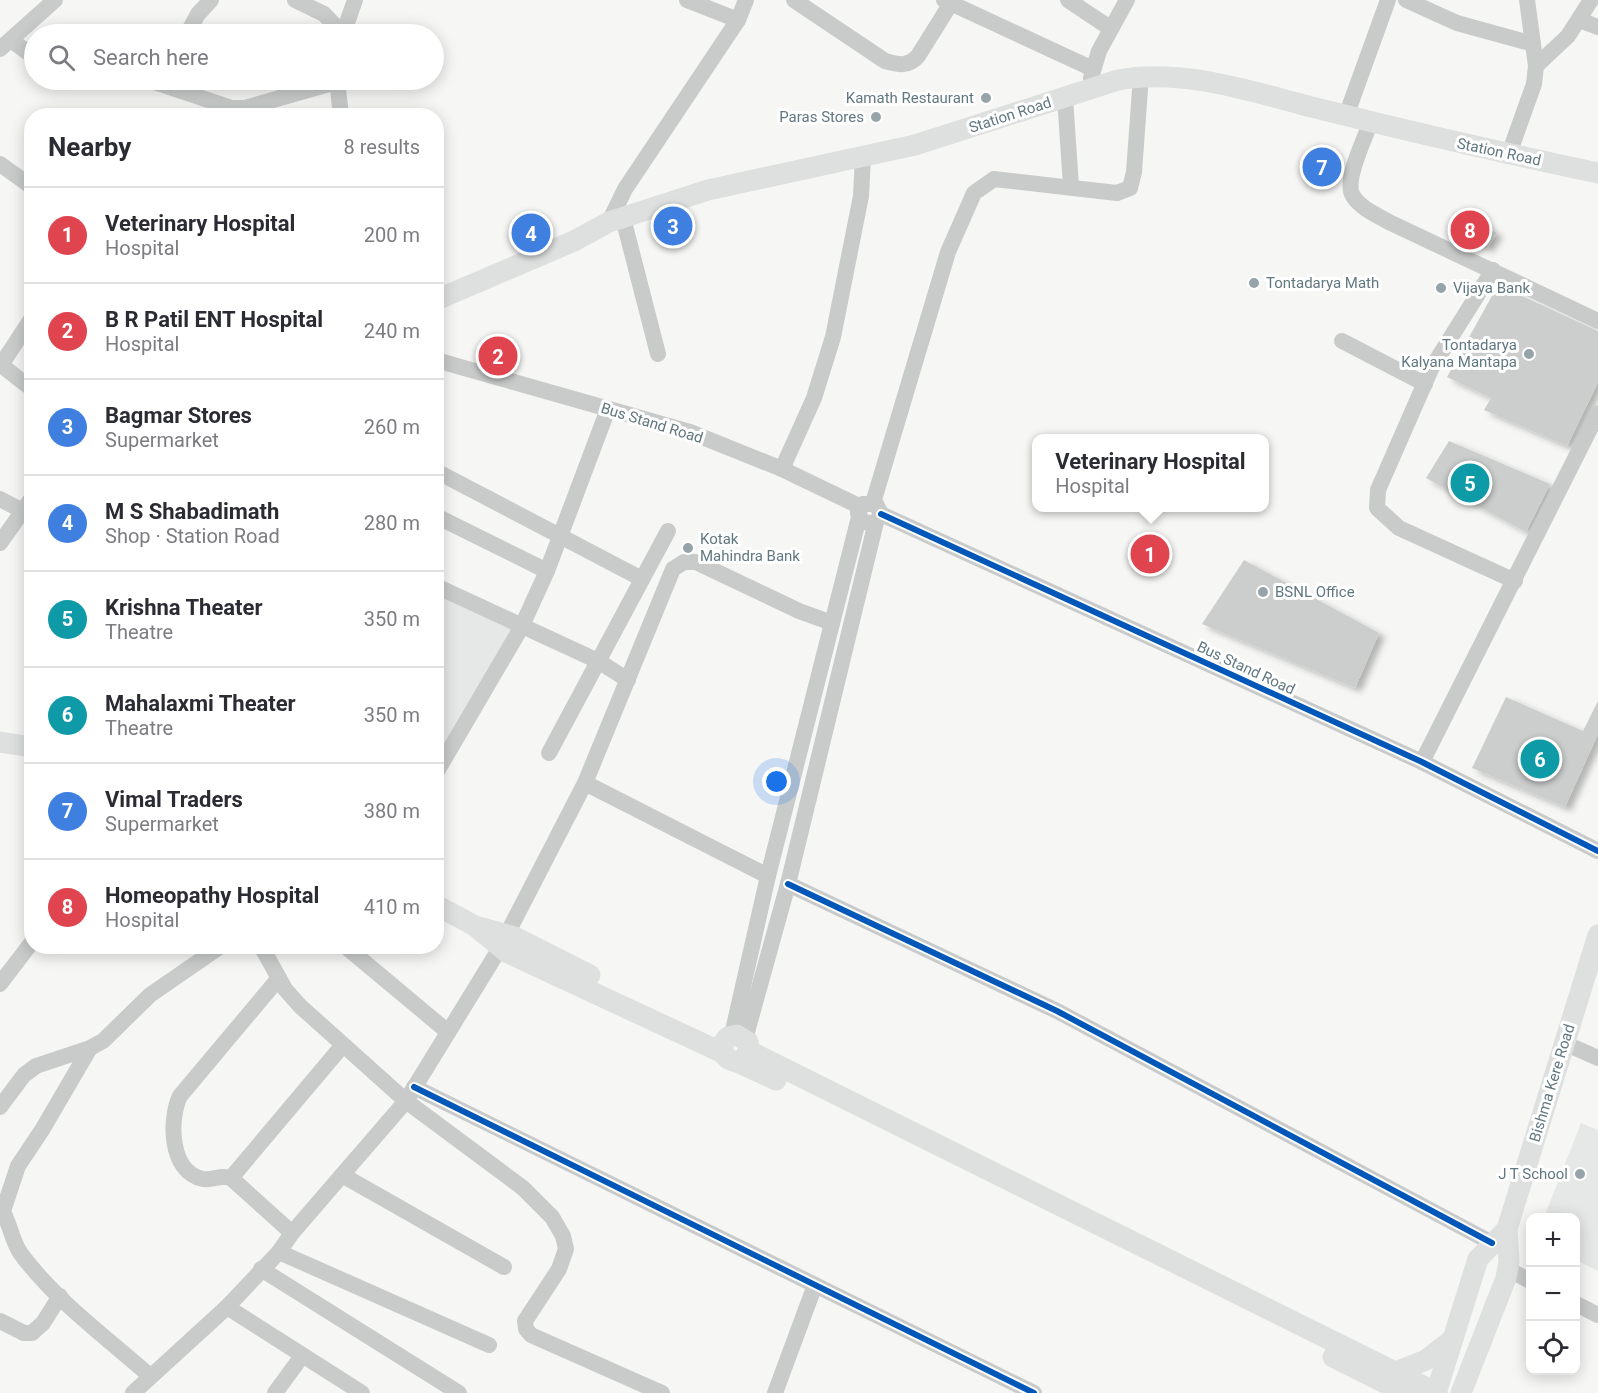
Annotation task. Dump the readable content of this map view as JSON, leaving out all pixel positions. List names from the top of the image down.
{
  "streets": {
    "main road": ["Station Road", "Bishma Kere Road"],
    "street": ["Bus Stand Road"]
  },
  "places": [
    "Kamath Restaurant",
    "Paras Stores",
    "Tontadarya Math",
    "Vijaya Bank",
    "Tontadarya Kalyana Mantapa",
    "Kotak Mahindra Bank",
    "BSNL Office",
    "J T School"
  ],
  "page": {
    "search": "Search here",
    "heading": ["Nearby", "8 results"],
    "pins": [
      "7",
      "3",
      "8",
      "4",
      "2",
      "5",
      "1",
      "6"
    ],
    "list": [
      {
        "mark": "1",
        "name": "Veterinary Hospital",
        "note": "Hospital",
        "value": "200 m"
      },
      {
        "mark": "2",
        "name": "B R Patil ENT Hospital",
        "note": "Hospital",
        "value": "240 m"
      },
      {
        "mark": "3",
        "name": "Bagmar Stores",
        "note": "Supermarket",
        "value": "260 m"
      },
      {
        "mark": "4",
        "name": "M S Shabadimath",
        "note": "Shop · Station Road",
        "value": "280 m"
      },
      {
        "mark": "5",
        "name": "Krishna Theater",
        "note": "Theatre",
        "value": "350 m"
      },
      {
        "mark": "6",
        "name": "Mahalaxmi Theater",
        "note": "Theatre",
        "value": "350 m"
      },
      {
        "mark": "7",
        "name": "Vimal Traders",
        "note": "Supermarket",
        "value": "380 m"
      },
      {
        "mark": "8",
        "name": "Homeopathy Hospital",
        "note": "Hospital",
        "value": "410 m"
      }
    ],
    "popup": ["Veterinary Hospital", "Hospital"],
    "map_buttons": ["+", "−"]
  }
}
